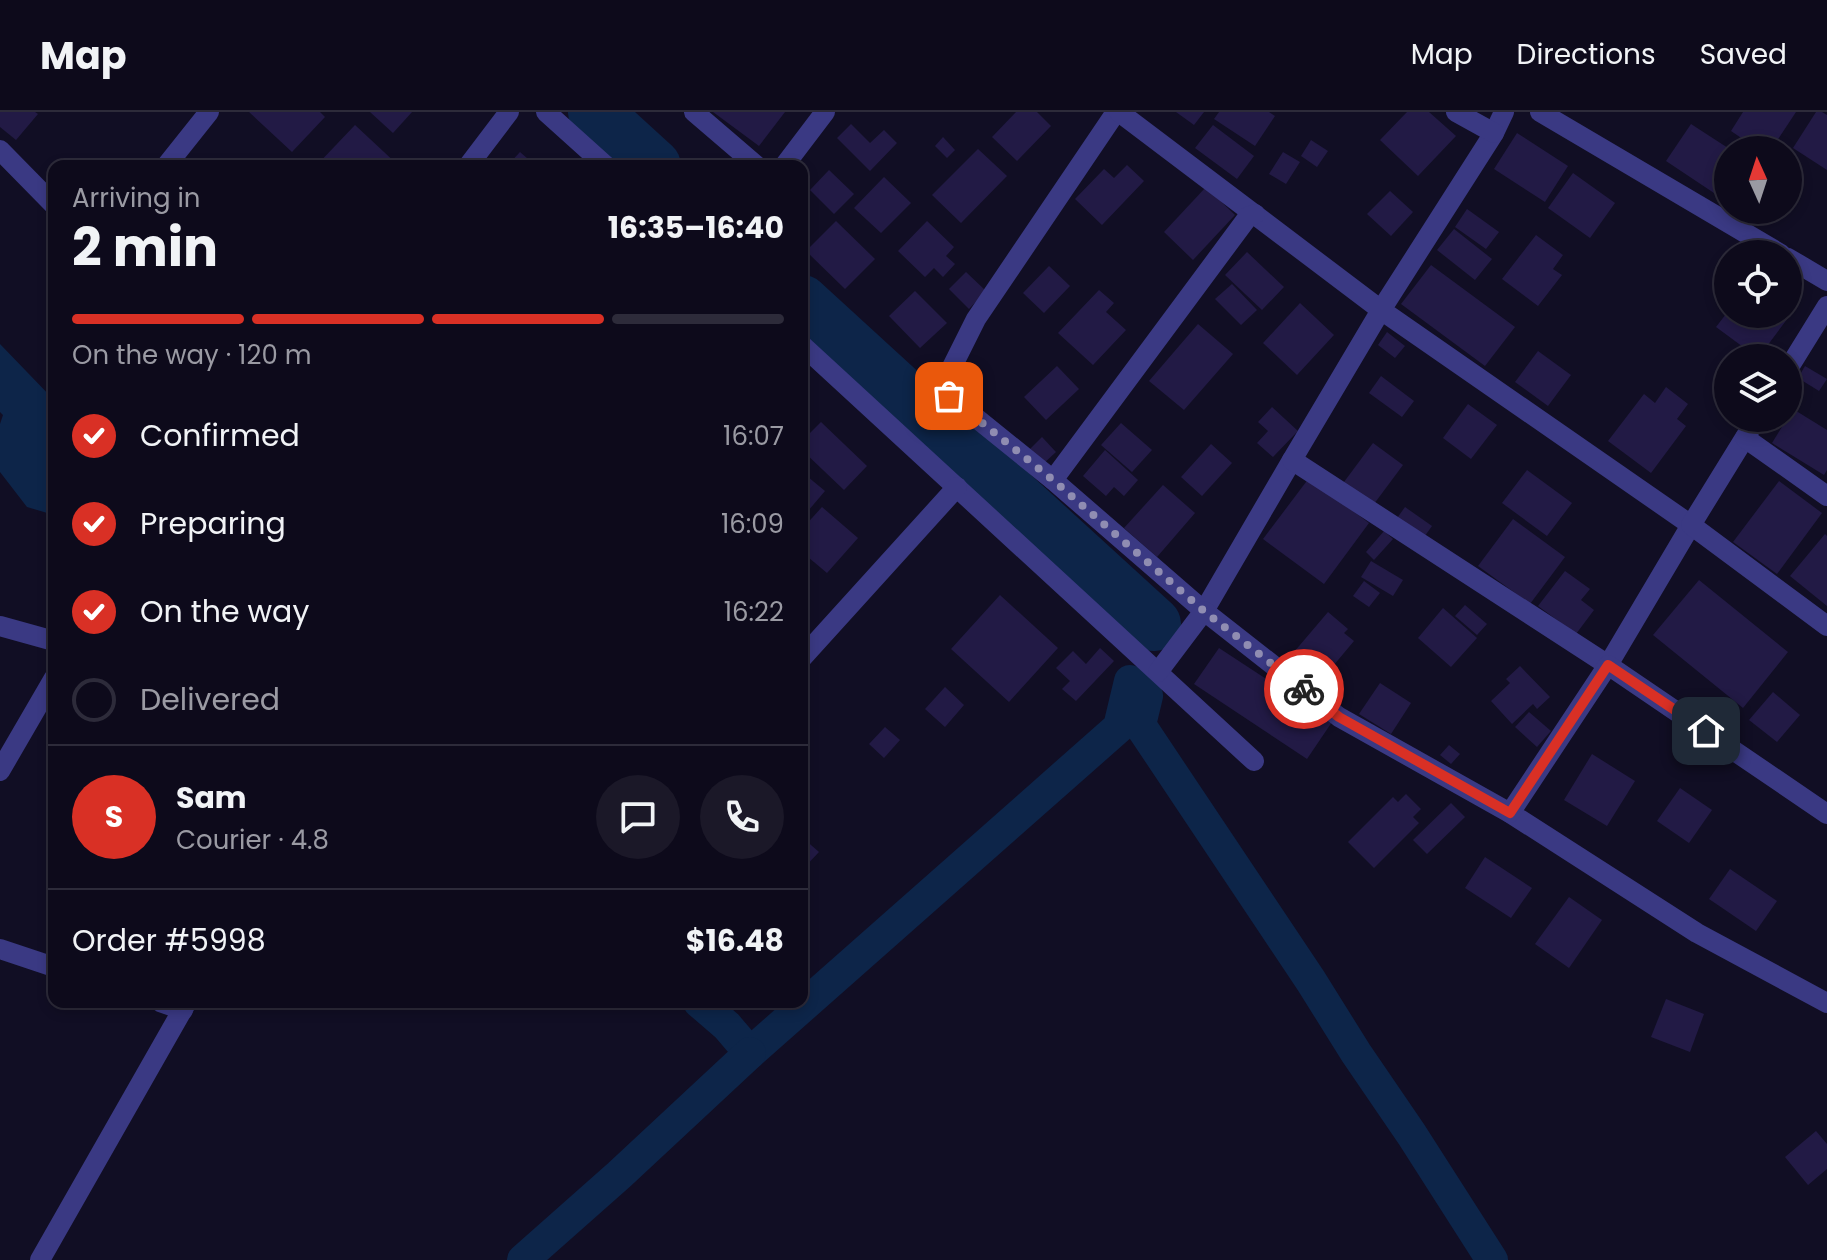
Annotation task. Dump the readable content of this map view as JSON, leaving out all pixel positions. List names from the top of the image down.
{
  "north": "top",
  "page": {
    "header": "Map",
    "nav": ["Map", "Directions", "Saved"],
    "heading": ["2 min", "Arriving in", "16:35–16:40"],
    "panel": [
      "Sam",
      "Courier · 4.8",
      "Order #5998",
      "$16.48"
    ],
    "bar": "On the way · 120 m",
    "list": [
      ["Confirmed", "16:07"],
      ["Preparing", "16:09"],
      ["On the way", "16:22"],
      "Delivered"
    ],
    "round": "S"
  }
}
